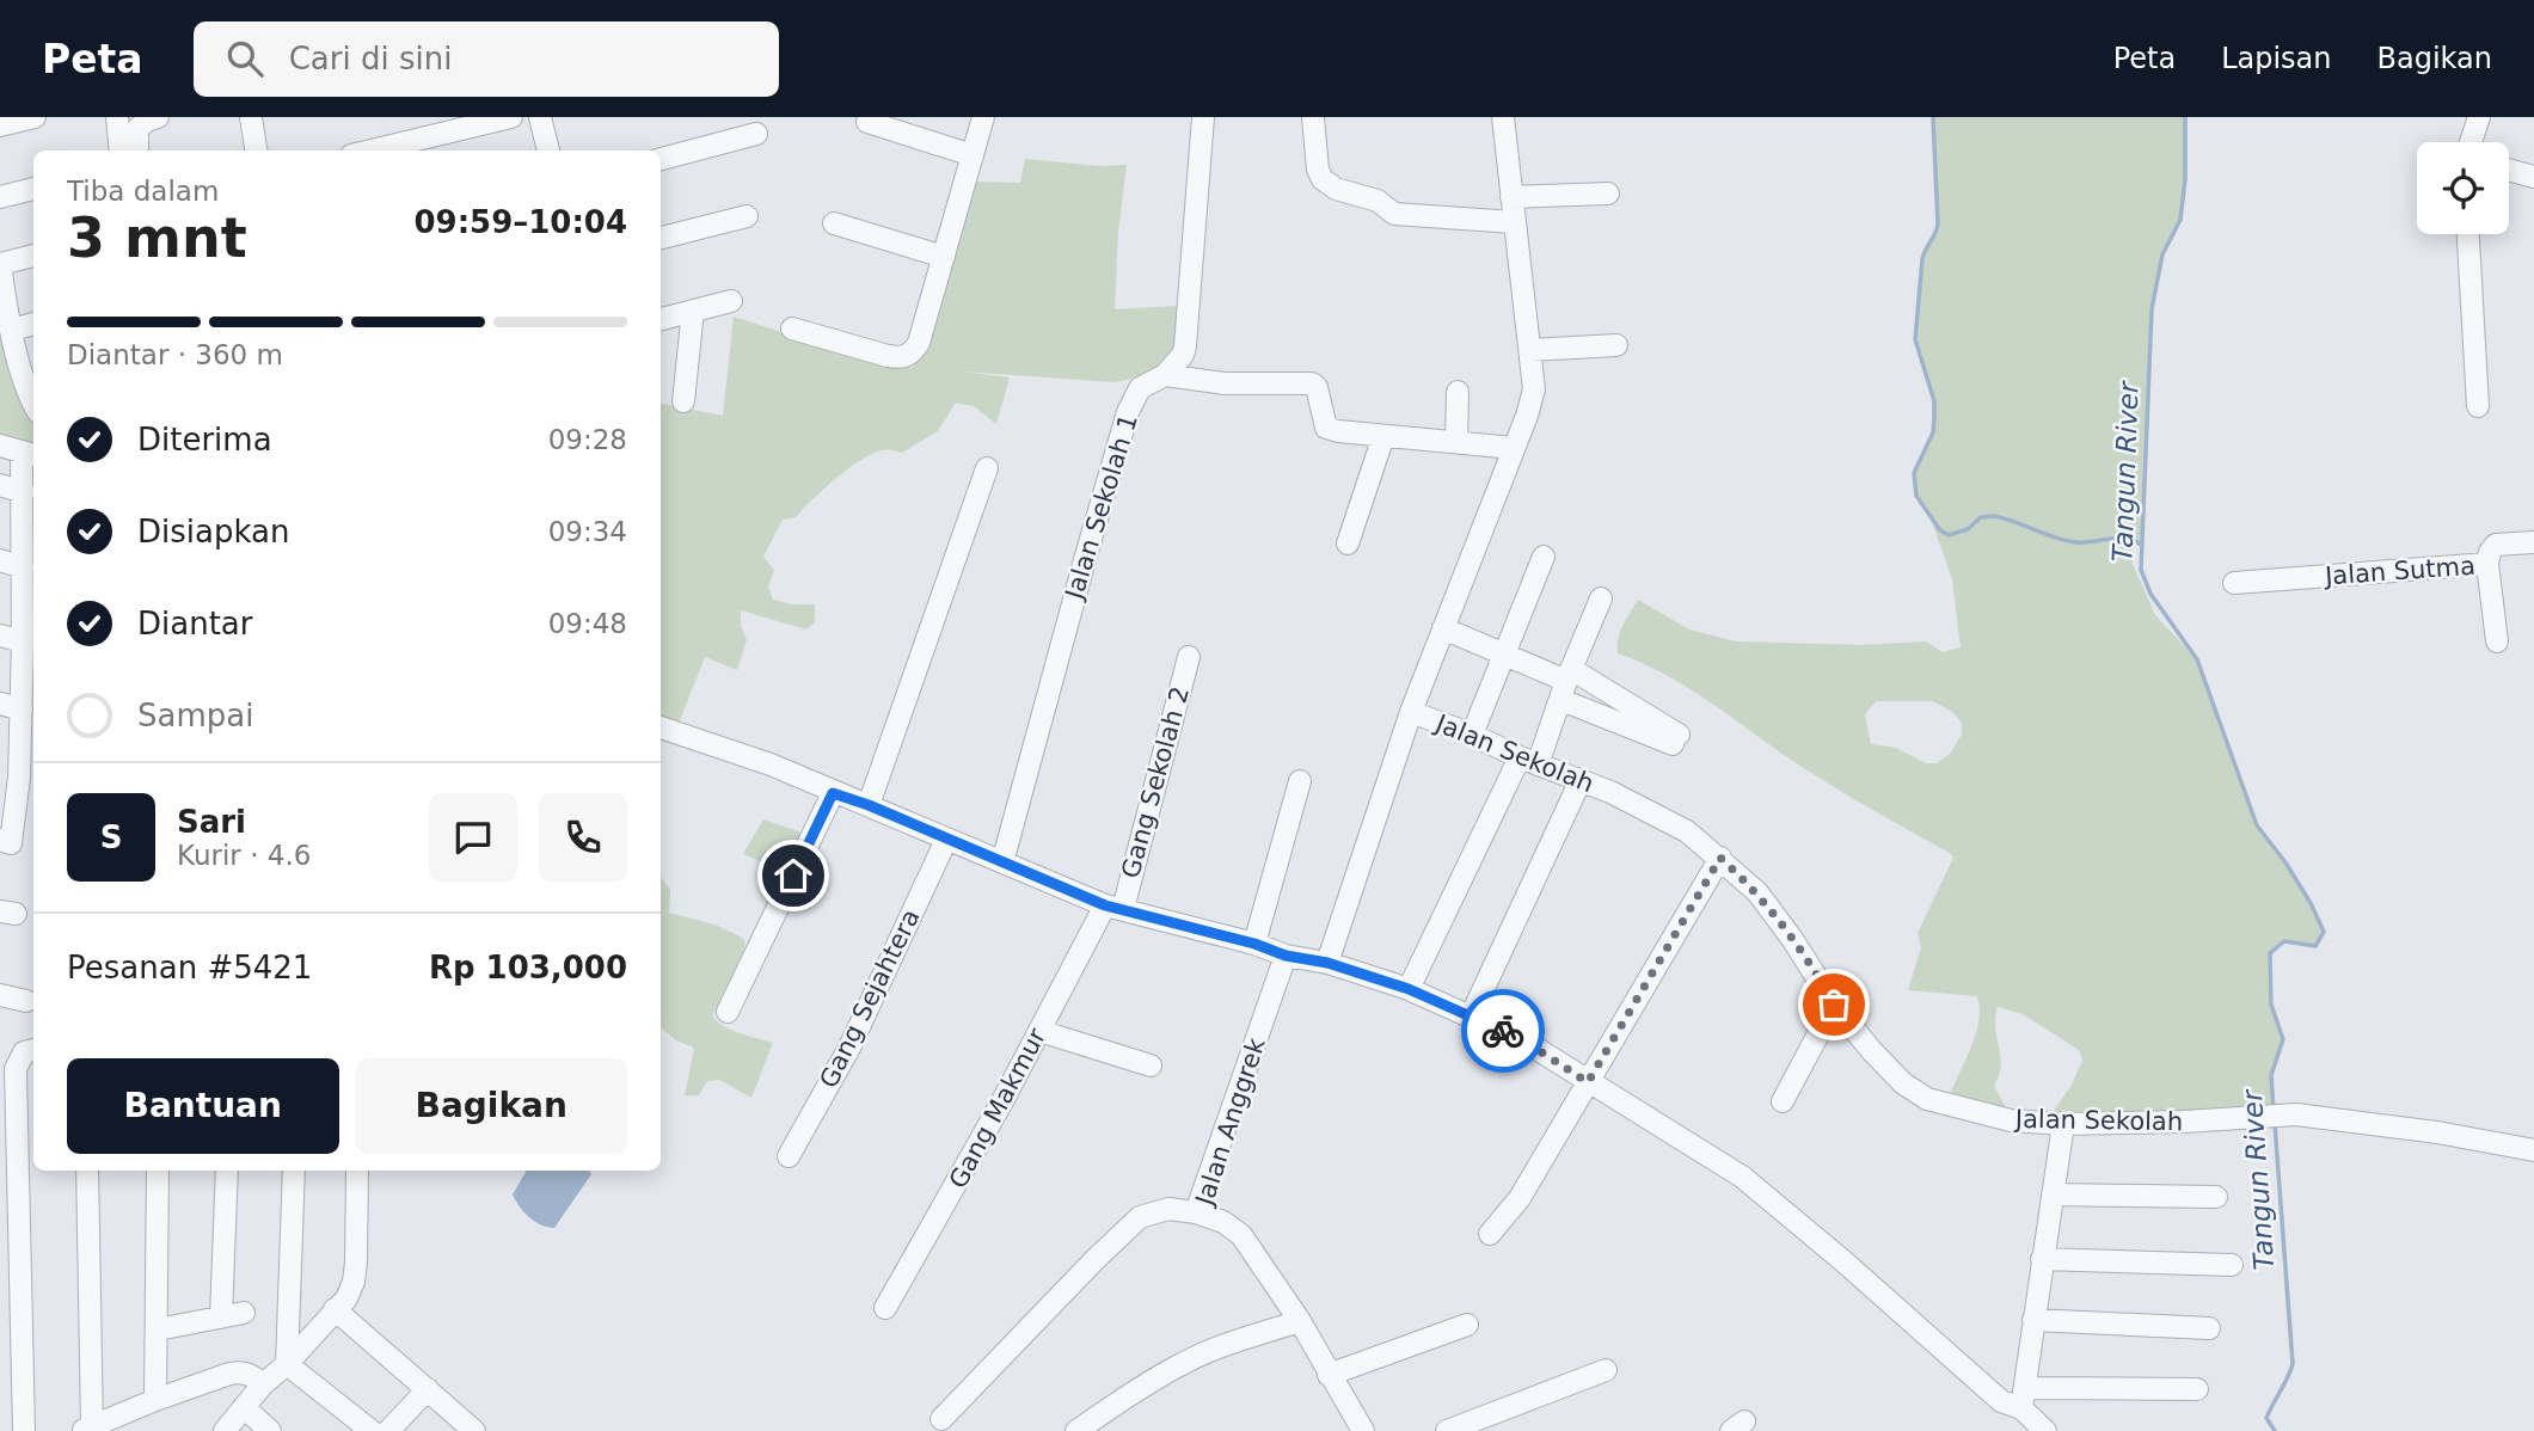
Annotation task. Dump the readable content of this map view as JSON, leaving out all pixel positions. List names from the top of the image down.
{
  "streets": {
    "street": [
      "Jalan Sekolah 1",
      "Jalan Sutma",
      "Jalan Sekolah",
      "Gang Sekolah 2",
      "Gang Sejahtera",
      "Gang Makmur",
      "Jalan Anggrek"
    ]
  },
  "crossings": [
    ["Gang Sekolah 2", "Gang Makmur"]
  ],
  "water": ["Tangun River"],
  "page": {
    "header": "Peta",
    "search": "Cari di sini",
    "nav": ["Peta", "Lapisan", "Bagikan"],
    "heading": ["3 mnt", "Tiba dalam", "09:59–10:04"],
    "panel": [
      "Sari",
      "Kurir · 4.6",
      "Pesanan #5421",
      "Rp 103,000"
    ],
    "bar": "Diantar · 360 m",
    "list": [
      ["Diterima", "09:28"],
      ["Disiapkan", "09:34"],
      ["Diantar", "09:48"],
      "Sampai"
    ],
    "round": "S",
    "buttons": ["Bantuan", "Bagikan"]
  }
}
